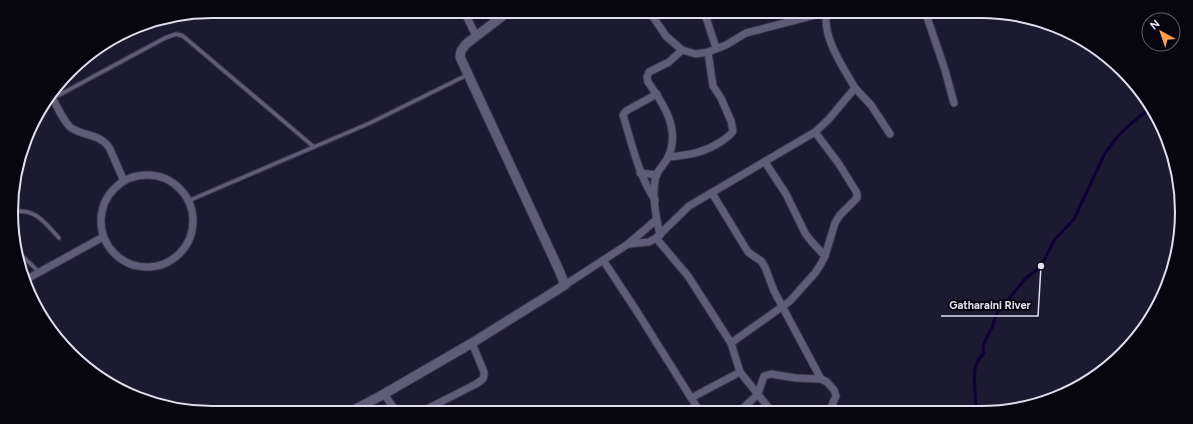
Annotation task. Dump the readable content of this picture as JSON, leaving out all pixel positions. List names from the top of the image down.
{
  "places": ["Gatharaini River"],
  "north": "top left"
}
